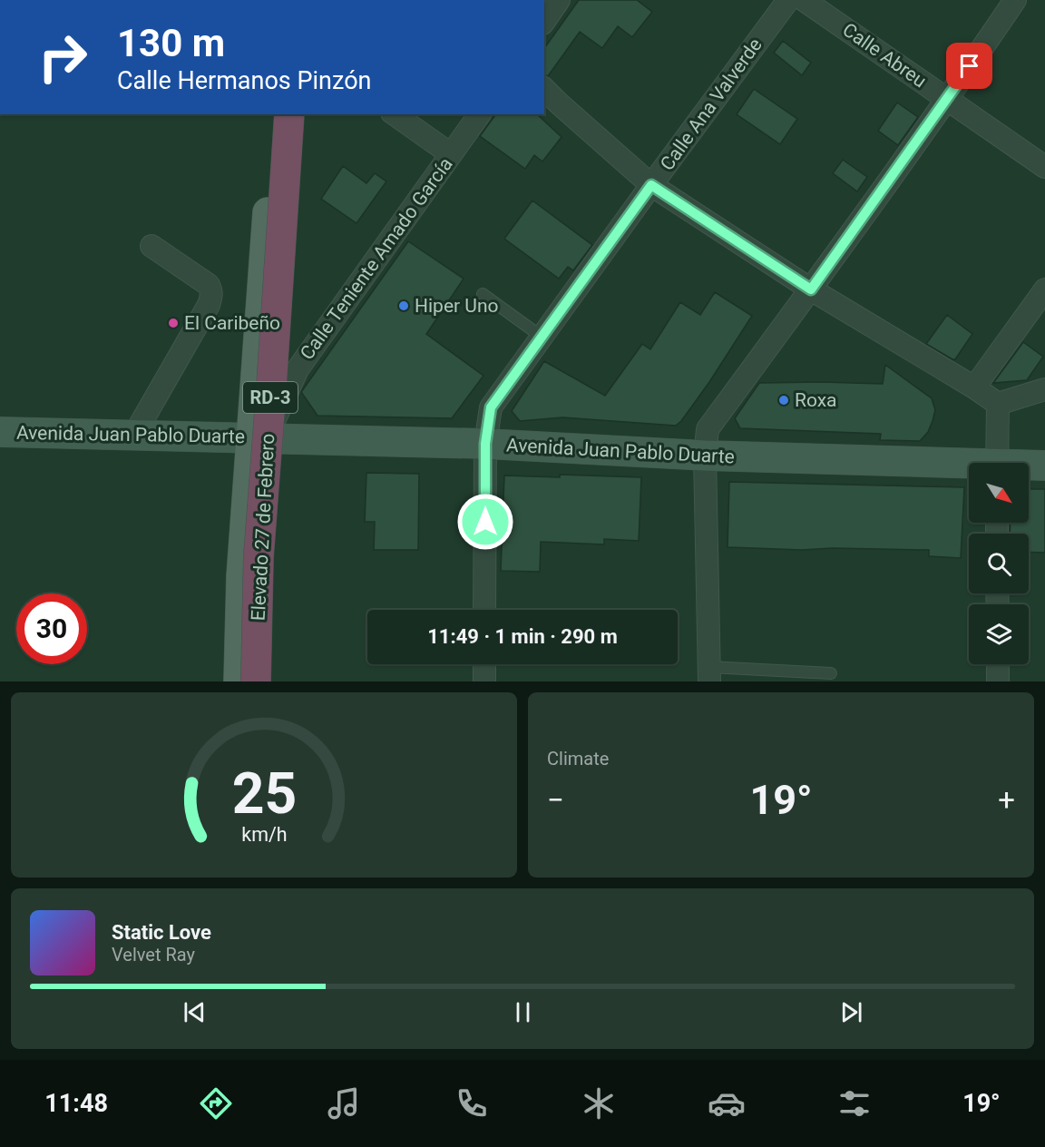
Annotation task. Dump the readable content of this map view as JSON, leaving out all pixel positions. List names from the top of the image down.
{
  "streets": {
    "highway": ["RD-3", "Elevado 27 de Febrero"],
    "main road": ["Avenida Juan Pablo Duarte"],
    "street": ["Calle Abreu", "Calle Ana Valverde", "Calle Teniente Amado García"]
  },
  "crossings": [
    ["Calle Ana Valverde", "Avenida Juan Pablo Duarte"],
    ["Calle Teniente Amado García", "RD-3"],
    ["Calle Teniente Amado García", "Avenida Juan Pablo Duarte"],
    ["RD-3", "Avenida Juan Pablo Duarte"]
  ],
  "places": ["Hiper Uno", "El Caribeño", "Roxa"],
  "north": "bottom right",
  "page": {
    "turn": ["130 m", "Calle Hermanos Pinzón"],
    "limit": "30",
    "trip": "11:49 · 1 min · 290 m",
    "tile": "Climate",
    "heat": ["−", "19°", "+"],
    "song": ["Static Love", "Velvet Ray"],
    "tabs": ["11:48", "19°"],
    "gauge": ["25", "km/h"]
  }
}
